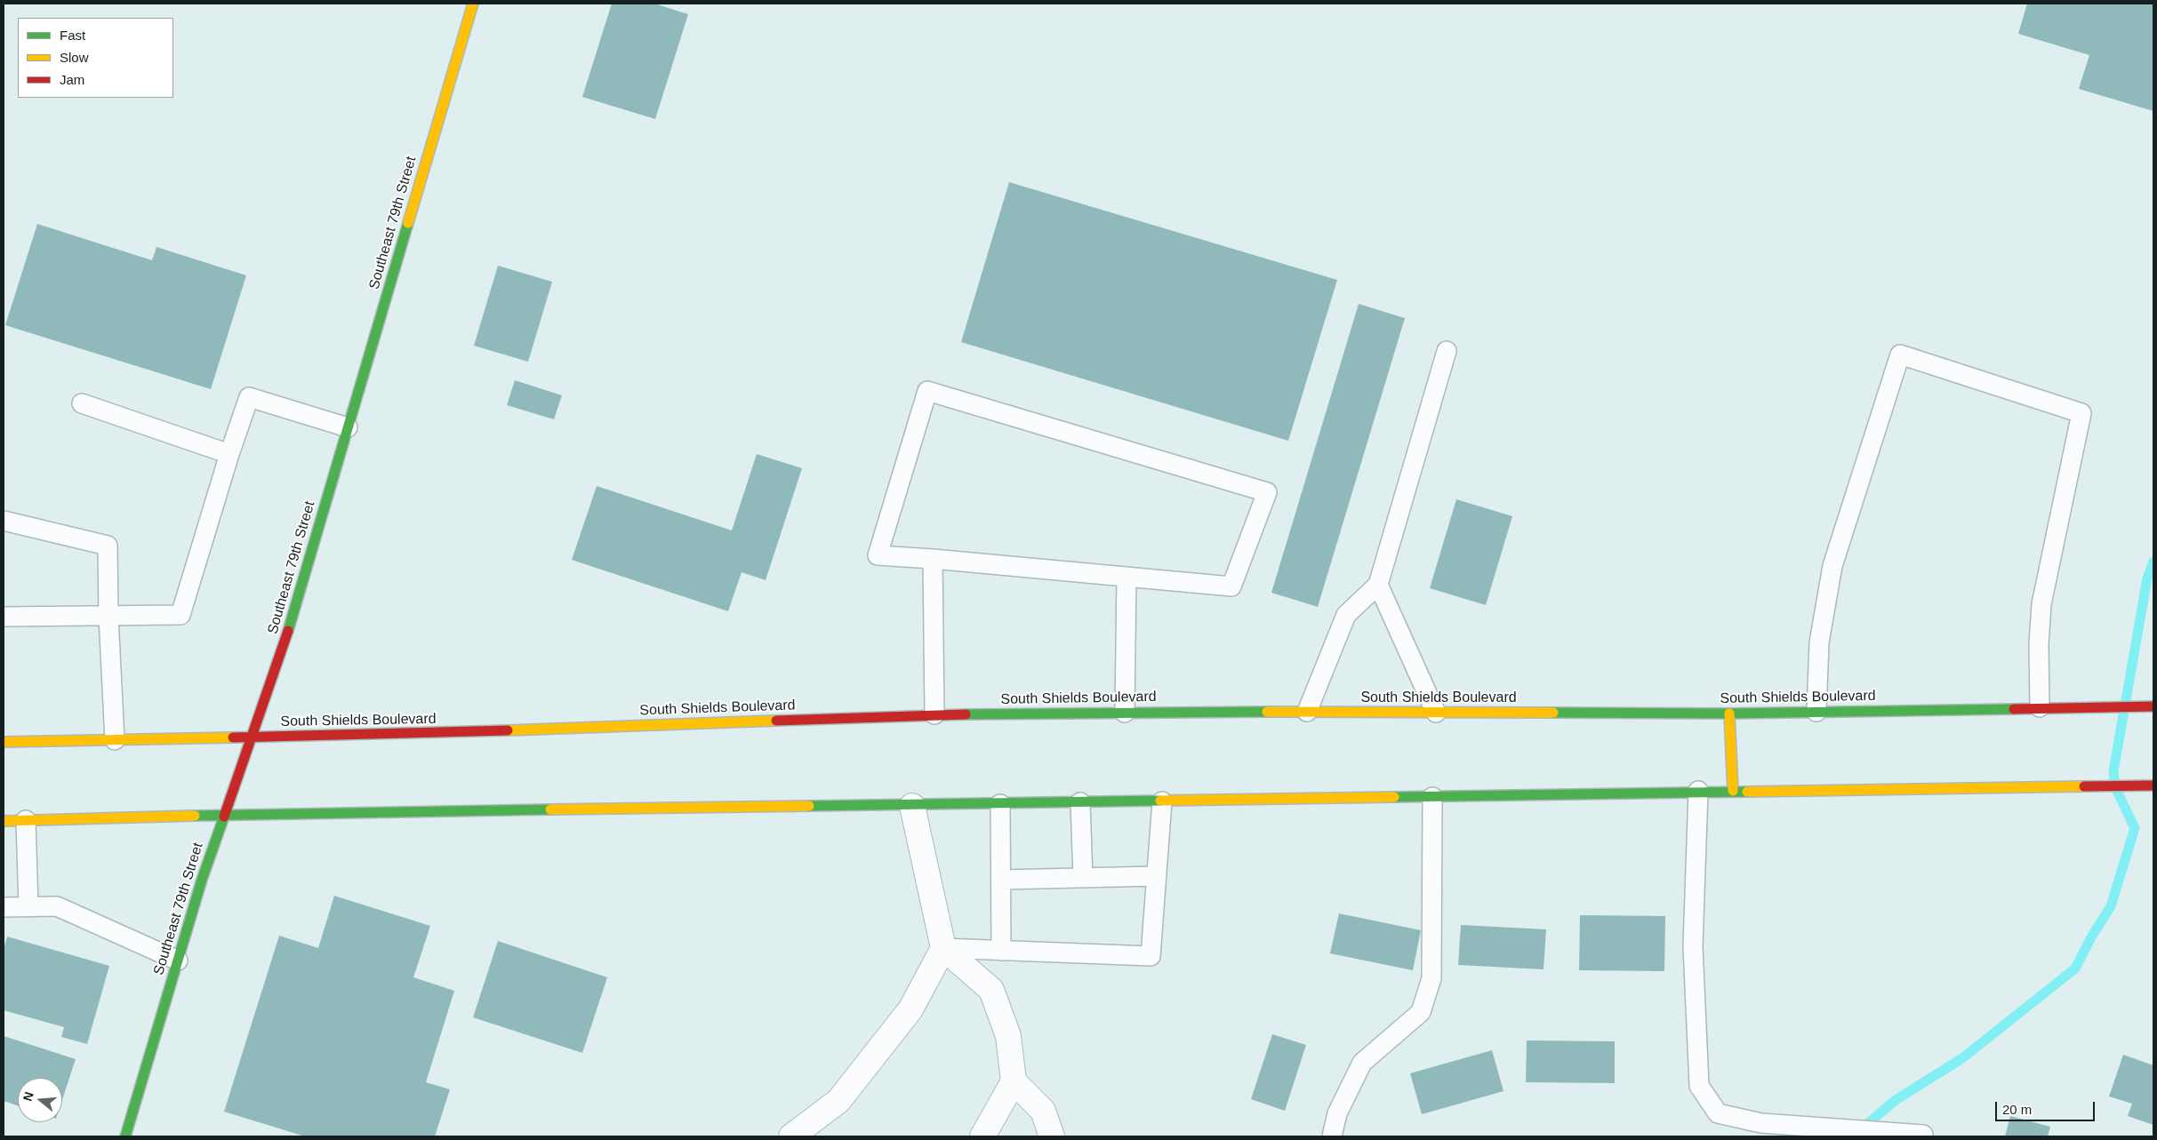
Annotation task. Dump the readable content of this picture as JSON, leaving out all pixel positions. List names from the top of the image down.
{
  "streets": {
    "main road": ["Southeast 79th Street", "South Shields Boulevard"]
  },
  "crossings": [
    ["Southeast 79th Street", "South Shields Boulevard"]
  ],
  "legend": ["Fast", "Slow", "Jam"],
  "scale_bar": "20 m",
  "north": "left"
}
